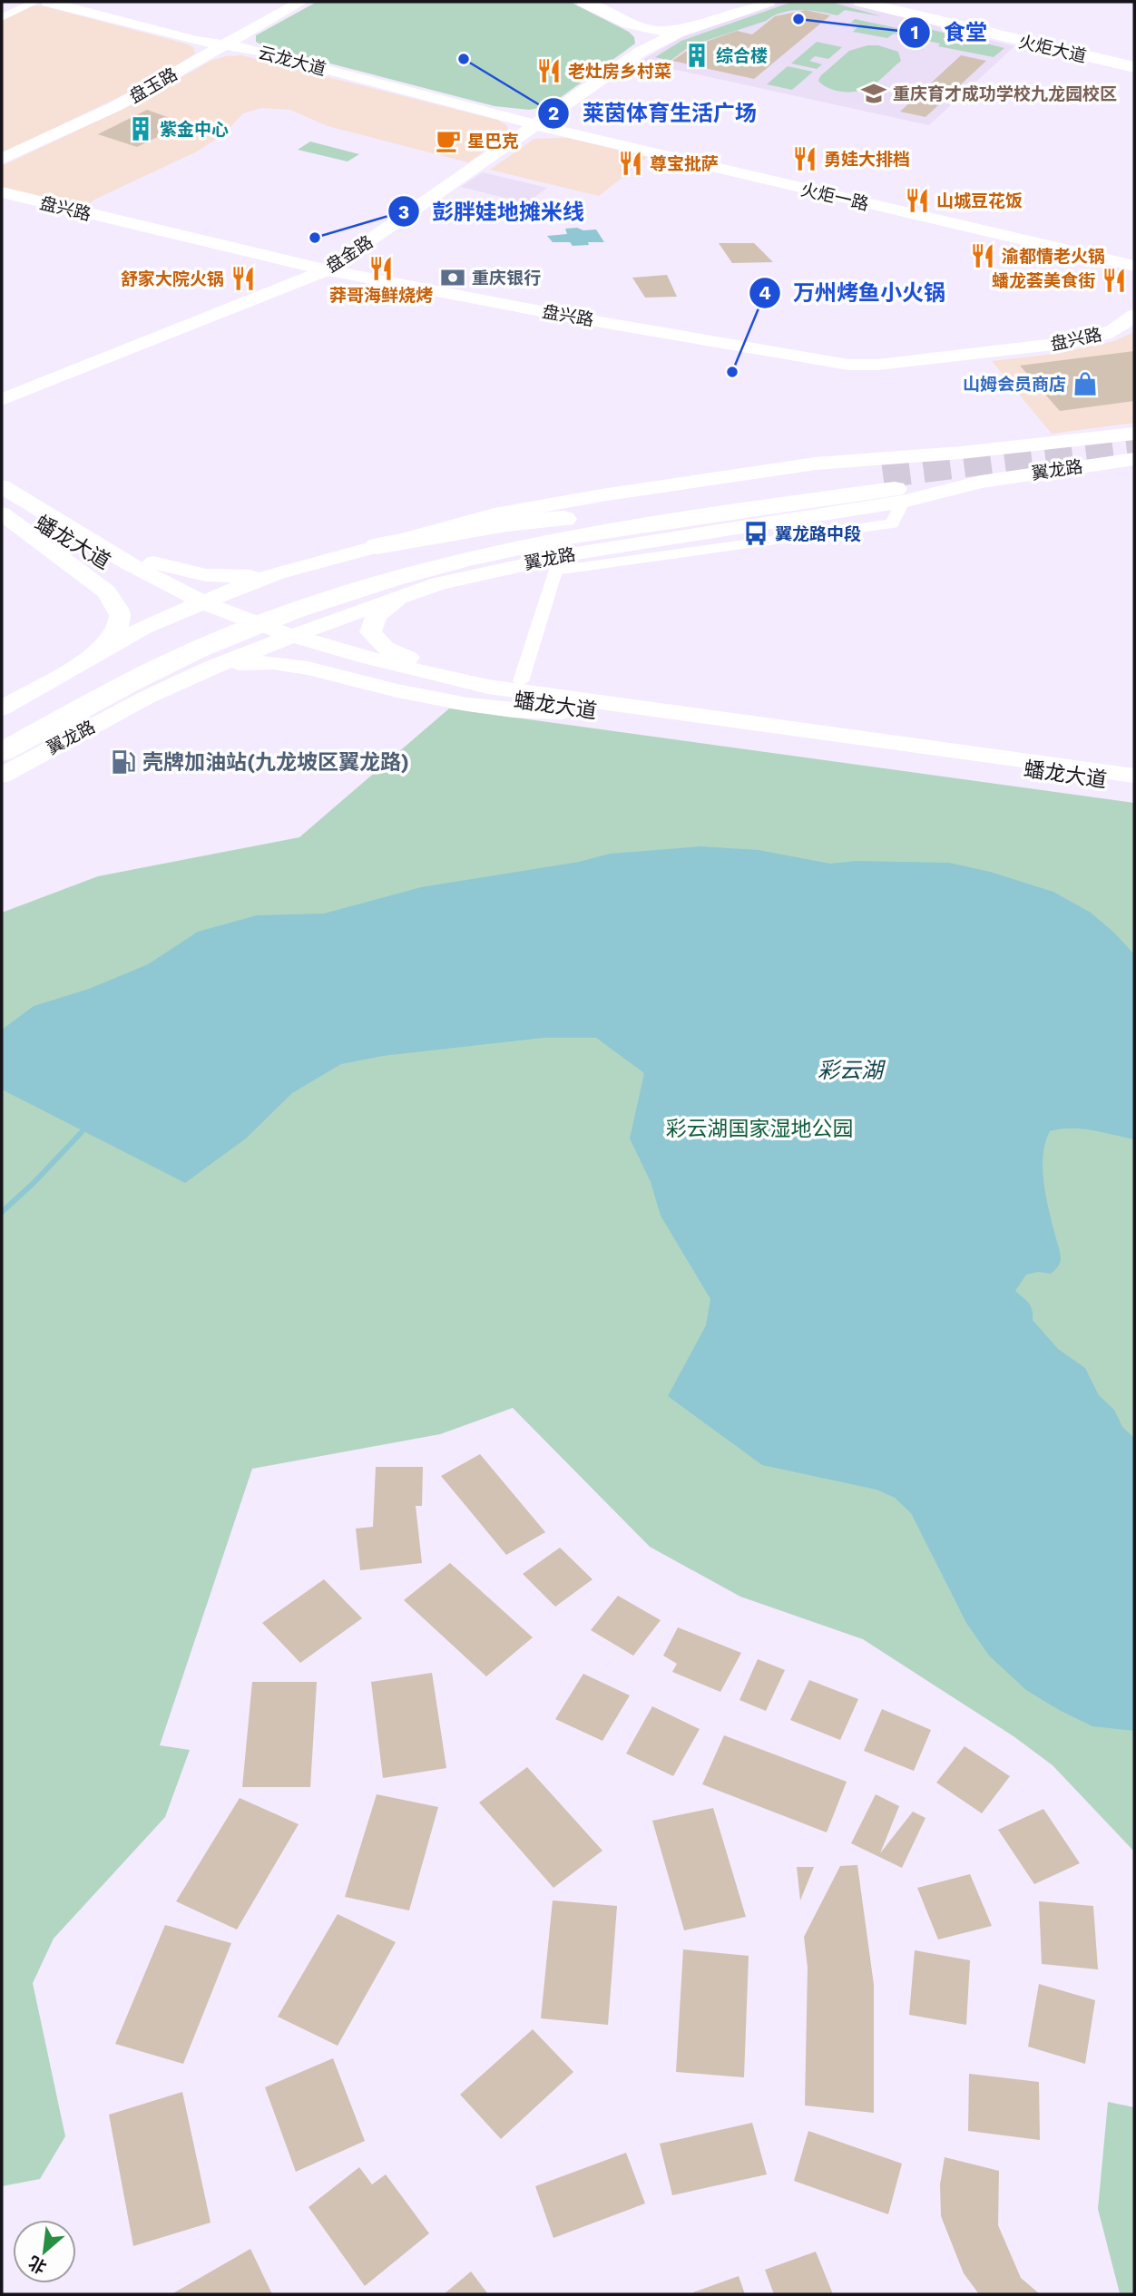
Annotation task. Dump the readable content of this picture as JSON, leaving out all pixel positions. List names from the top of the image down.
{
  "streets": {
    "highway": ["翼龙路"],
    "main road": [
      "火炬大道",
      "云龙大道",
      "盘玉路",
      "火炬一路",
      "盘兴路",
      "盘金路",
      "蟠龙大道"
    ]
  },
  "crossings": [
    ["云龙大道", "盘玉路"],
    ["云龙大道", "火炬一路"],
    ["云龙大道", "盘金路"],
    ["火炬一路", "盘金路"],
    ["盘兴路", "盘金路"]
  ],
  "water": ["彩云湖"],
  "parks": ["彩云湖国家湿地公园"],
  "places": {
    "other": [
      "食堂",
      "莱茵体育生活广场",
      "彭胖娃地摊米线",
      "万州烤鱼小火锅"
    ],
    "building": ["综合楼", "紫金中心"],
    "restaurant": [
      "老灶房乡村菜",
      "勇娃大排档",
      "尊宝批萨",
      "山城豆花饭",
      "渝都情老火锅",
      "莽哥海鲜烧烤",
      "舒家大院火锅",
      "蟠龙荟美食街"
    ],
    "school or university": ["重庆育才成功学校九龙园校区"],
    "cafe": ["星巴克"],
    "bank": ["重庆银行"],
    "shop": ["山姆会员商店"],
    "bus stop": ["翼龙路中段"],
    "fuel station": ["壳牌加油站(九龙坡区翼龙路)"]
  },
  "north": "bottom left"
}
